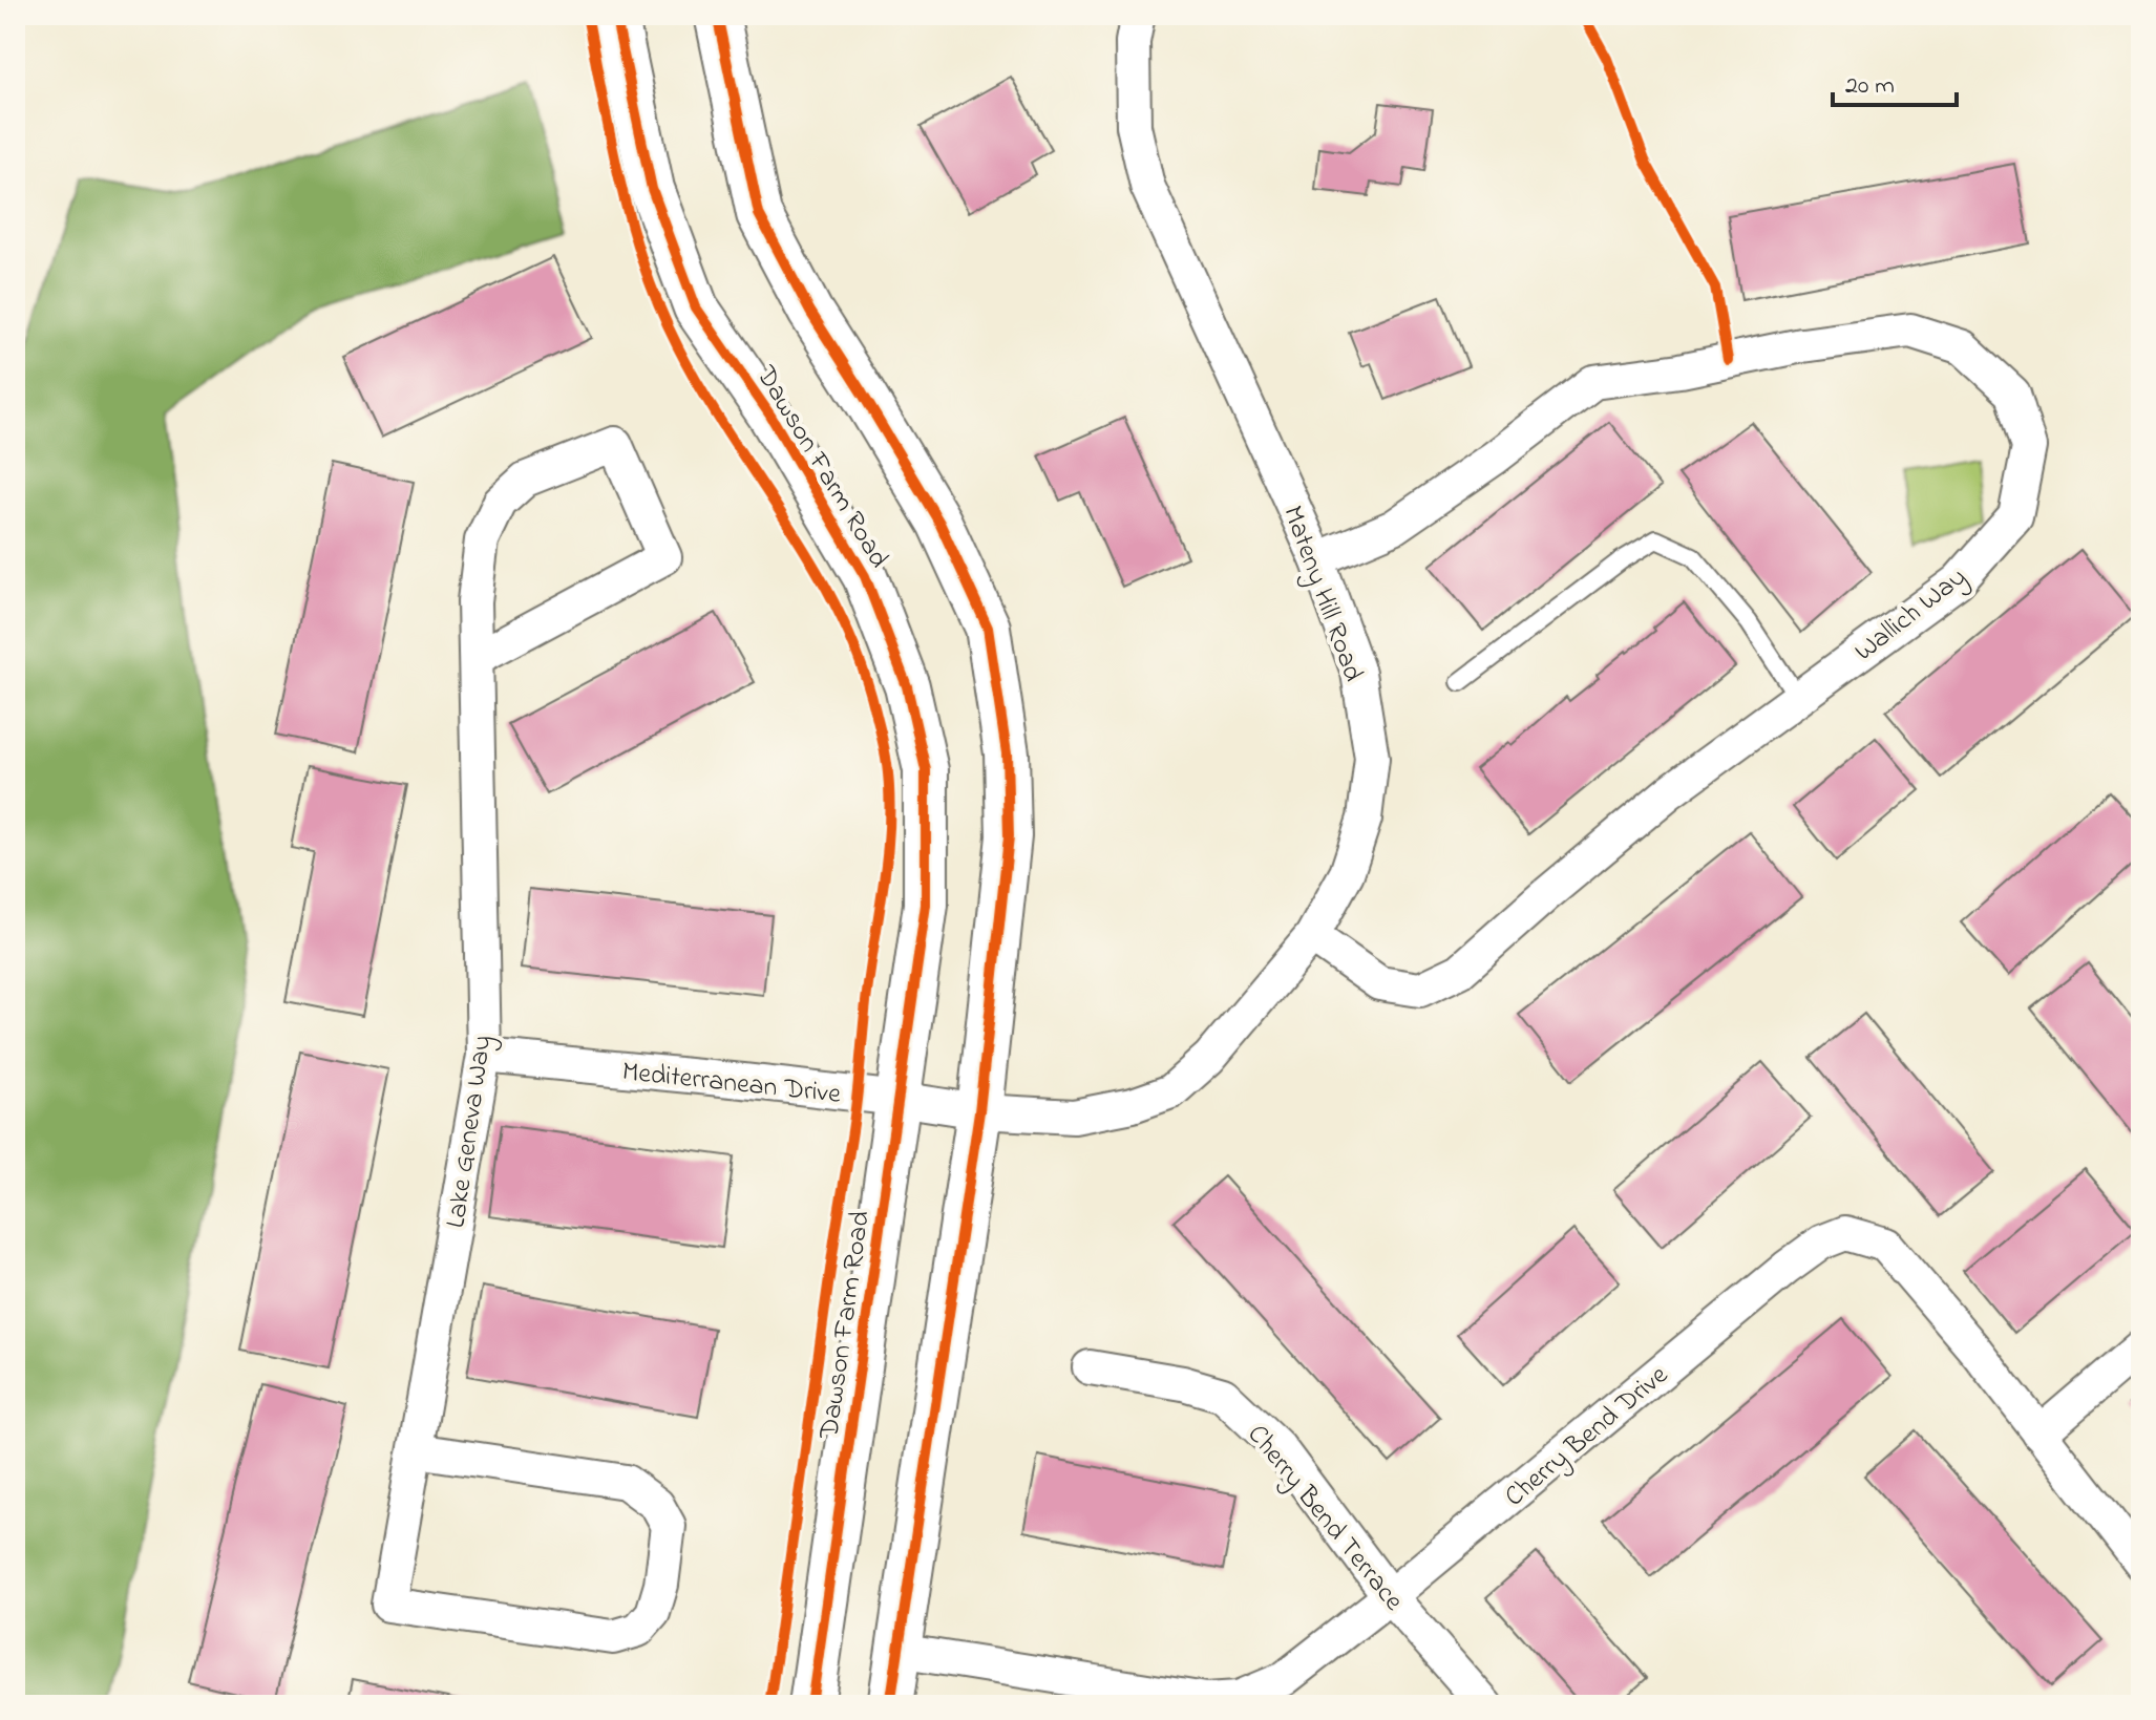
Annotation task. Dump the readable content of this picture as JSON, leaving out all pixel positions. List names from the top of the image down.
{
  "streets": {
    "street": [
      "Dawson Farm Road",
      "Mateny Hill Road",
      "Wallich Way",
      "Mediterranean Drive",
      "Lake Geneva Way",
      "Cherry Bend Drive",
      "Cherry Bend Terrace"
    ]
  },
  "crossings": [
    ["Dawson Farm Road", "Mediterranean Drive"],
    ["Mateny Hill Road", "Wallich Way"],
    ["Mateny Hill Road", "Mediterranean Drive"],
    ["Mediterranean Drive", "Lake Geneva Way"],
    ["Cherry Bend Drive", "Cherry Bend Terrace"]
  ],
  "scale_bar": "20 m"
}
